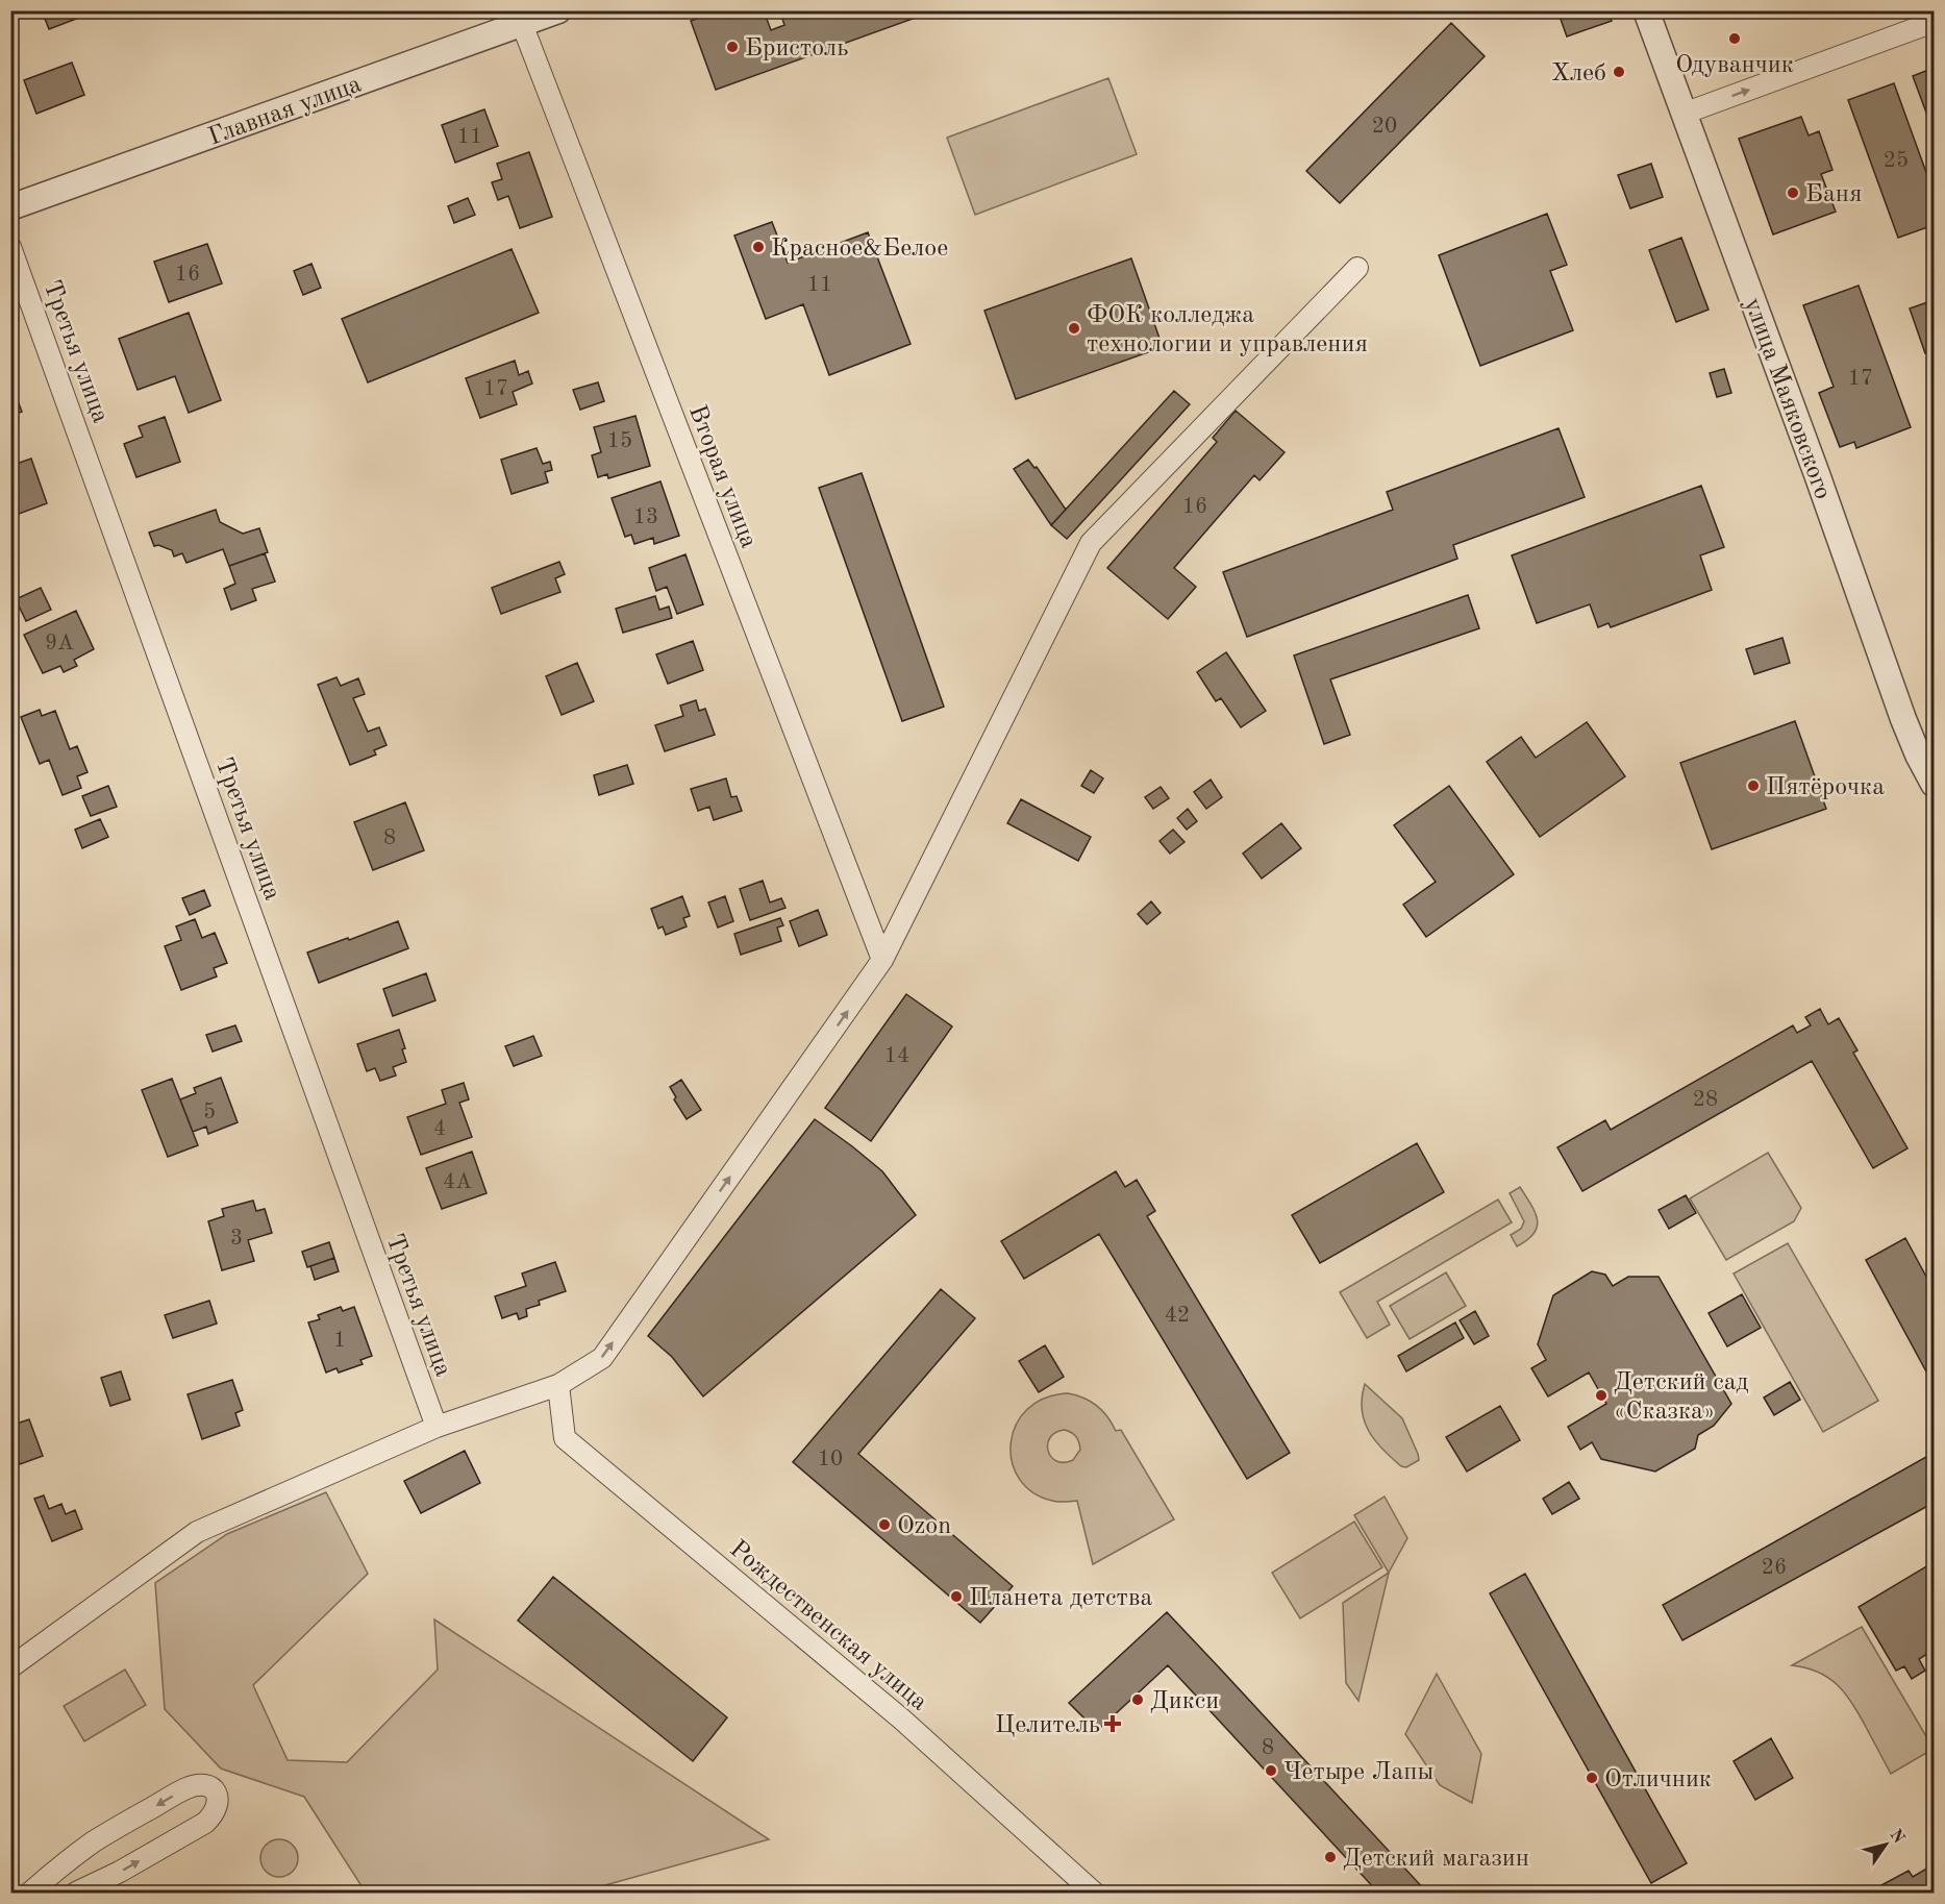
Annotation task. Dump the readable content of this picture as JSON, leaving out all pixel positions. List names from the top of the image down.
{
  "streets": {
    "street": [
      "Главная улица",
      "Третья улица",
      "улица Маяковского",
      "Вторая улица",
      "Рождественская улица"
    ]
  },
  "crossings": [
    ["Главная улица", "Вторая улица"]
  ],
  "places": {
    "other": [
      "Одуванчик",
      "Бристоль",
      "Хлеб",
      "Баня",
      "Красное&Белое",
      "ФОК колледжа технологии и управления",
      "Пятёрочка",
      "Детский сад «Сказка»",
      "Ozon",
      "Планета детства",
      "Дикси",
      "Четыре Лапы",
      "Отличник",
      "Детский магазин"
    ],
    "health": ["Целитель"]
  },
  "house_numbers": [
    "20",
    "11",
    "25",
    "16",
    "11",
    "17",
    "17",
    "15",
    "16",
    "13",
    "9А",
    "8",
    "14",
    "28",
    "5",
    "4",
    "4А",
    "3",
    "42",
    "1",
    "10",
    "26",
    "8"
  ],
  "north": "top right"
}
